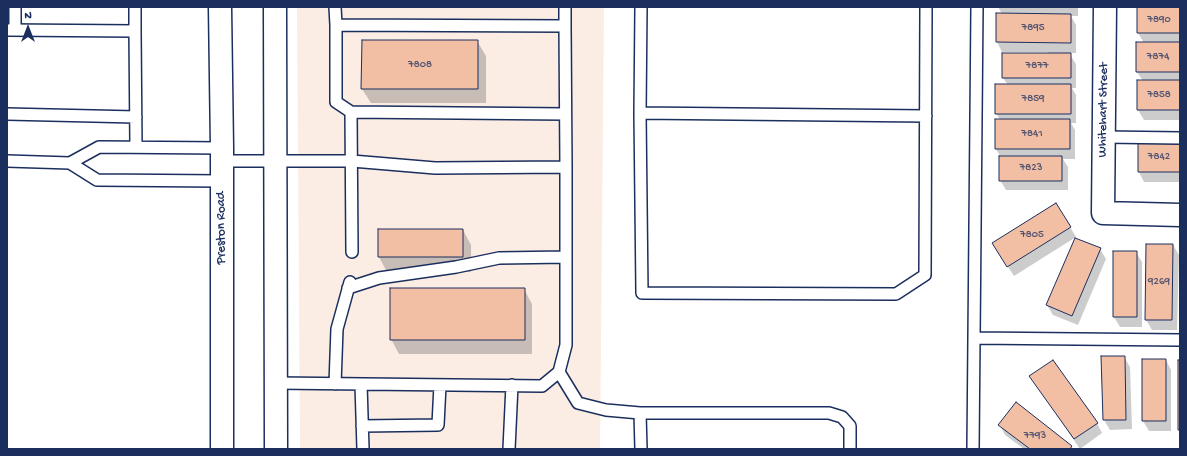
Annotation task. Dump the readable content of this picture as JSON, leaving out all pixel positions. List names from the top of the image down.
{
  "streets": {
    "main road": ["Whitehart Street", "Preston Road"]
  },
  "house_numbers": [
    "7890",
    "7895",
    "7874",
    "7808",
    "7877",
    "7858",
    "7859",
    "7841",
    "7842",
    "7823",
    "7805",
    "9269",
    "7793"
  ],
  "north": "top"
}
